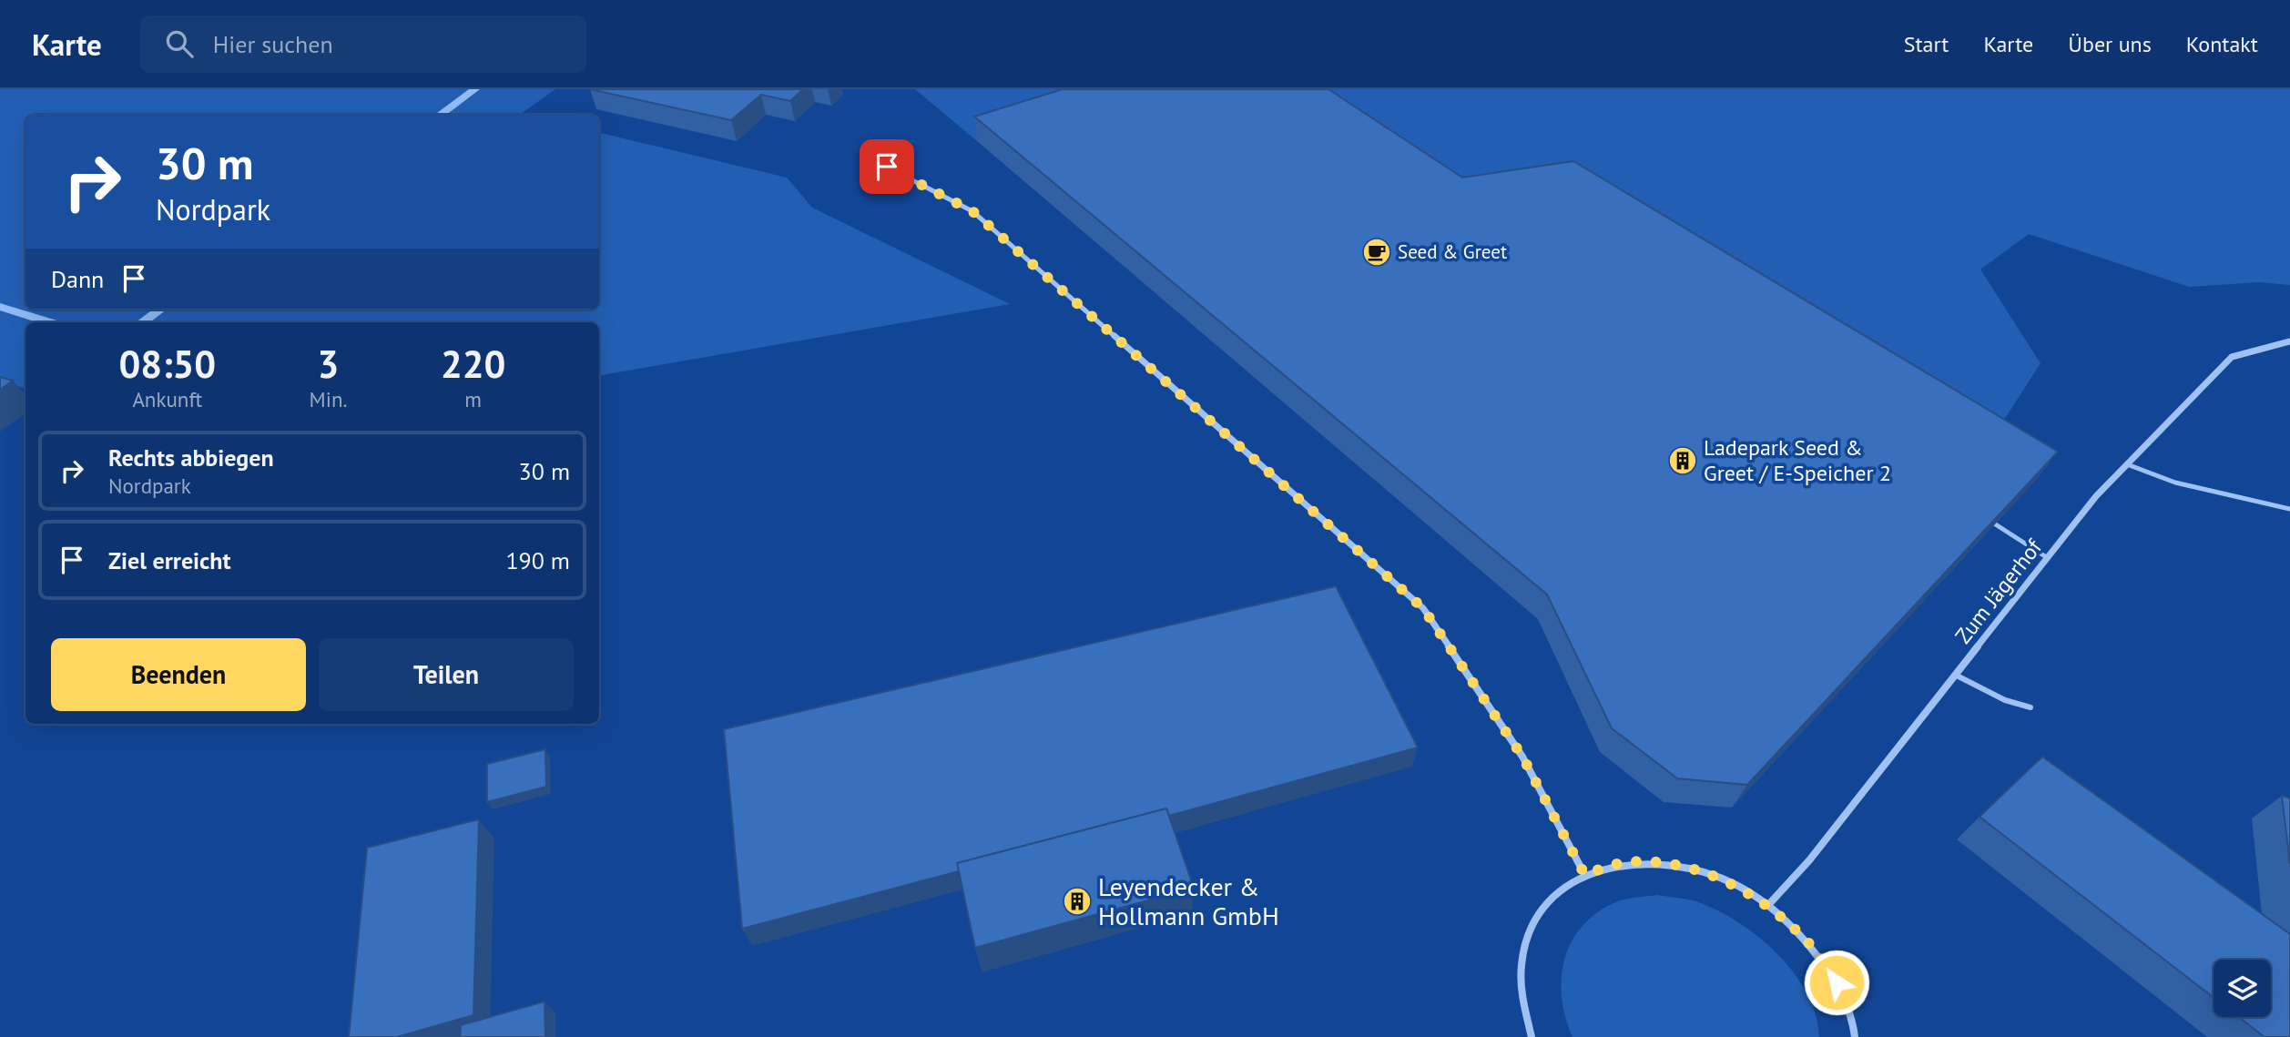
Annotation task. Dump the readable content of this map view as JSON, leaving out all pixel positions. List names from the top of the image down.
{
  "streets": {
    "street": ["Zum Jägerhof"]
  },
  "places": {
    "cafe": ["Seed & Greet"],
    "building": ["Ladepark Seed & Greet / E-Speicher 2", "Leyendecker & Hollmann GmbH"]
  },
  "page": {
    "header": "Karte",
    "search": "Hier suchen",
    "nav": [
      "Start",
      "Karte",
      "Über uns",
      "Kontakt"
    ],
    "turn": ["30 m", "Nordpark"],
    "then": "Dann",
    "eta": [
      "08:50",
      "Ankunft",
      "3",
      "Min.",
      "220",
      "m"
    ],
    "list": [
      {
        "name": "Rechts abbiegen",
        "note": "Nordpark",
        "value": "30 m"
      },
      {
        "name": "Ziel erreicht",
        "value": "190 m"
      }
    ],
    "buttons": ["Beenden", "Teilen"]
  }
}
